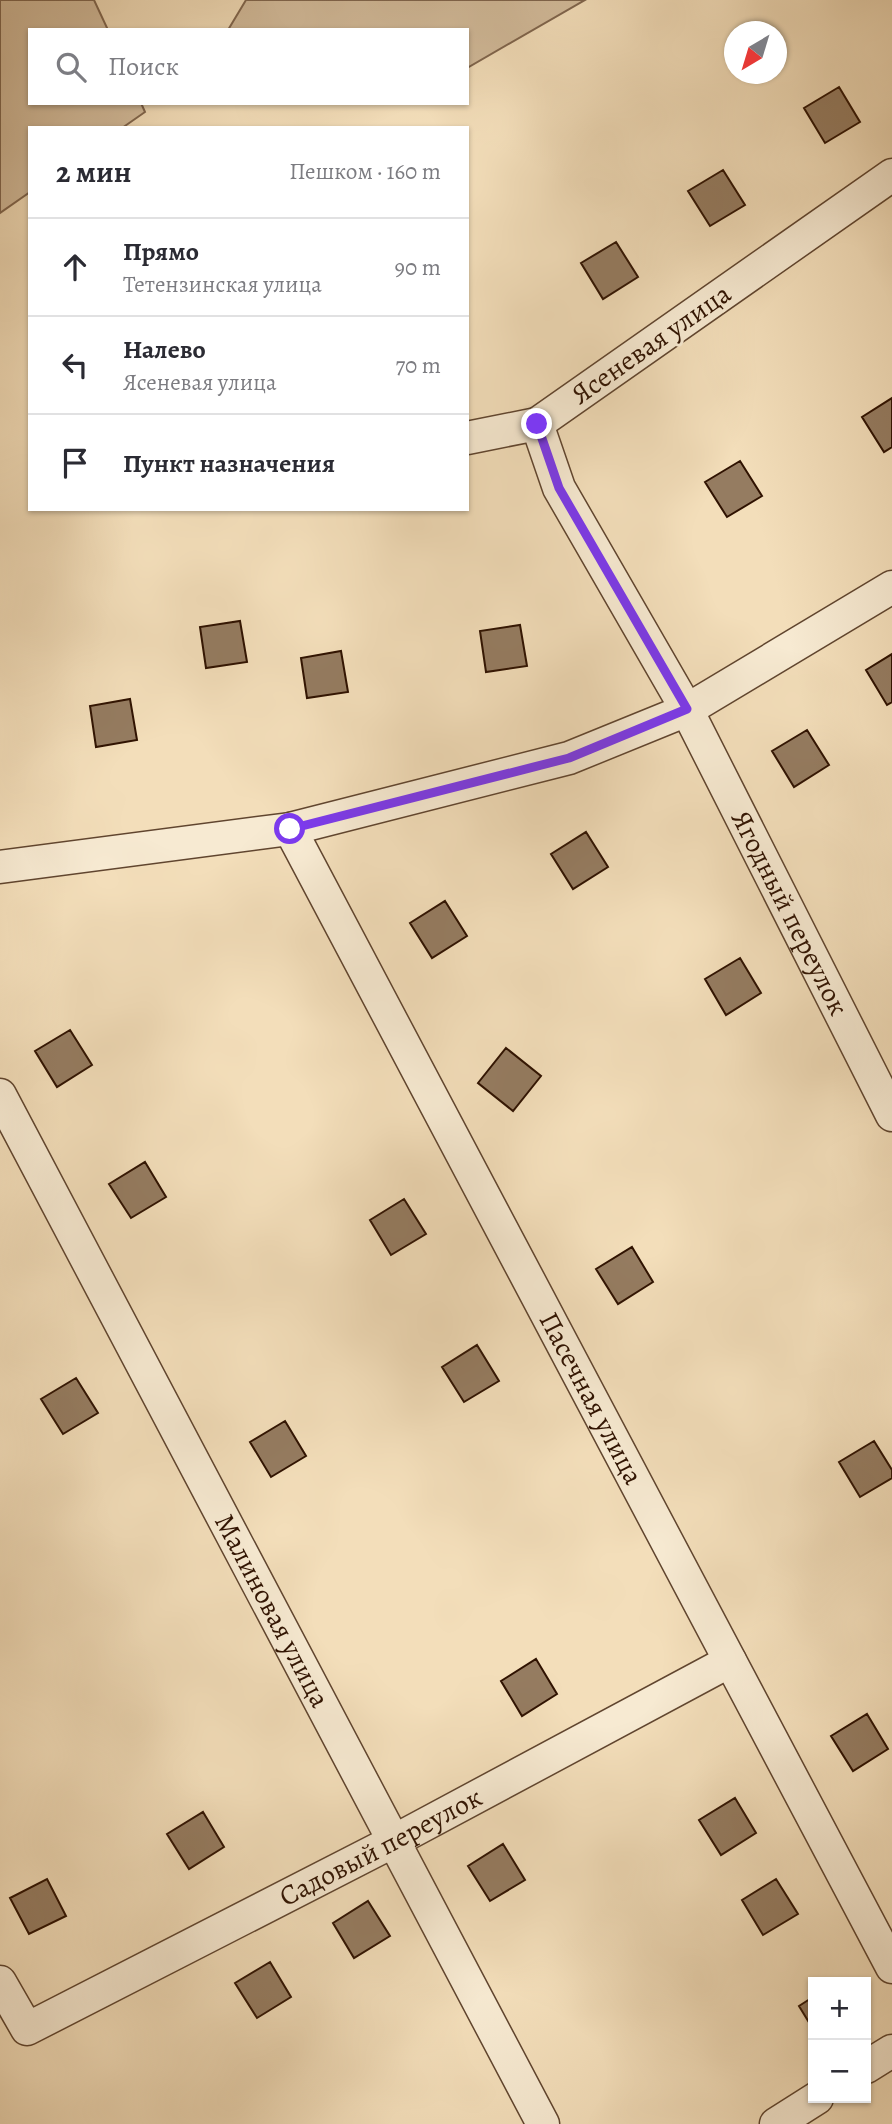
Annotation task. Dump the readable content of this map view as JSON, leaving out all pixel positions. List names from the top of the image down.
{
  "streets": {
    "street": [
      "Ясеневая улица",
      "Ягодный переулок",
      "Пасечная улица",
      "Малиновая улица",
      "Садовый переулок"
    ]
  },
  "crossings": [
    ["Пасечная улица", "Садовый переулок"],
    ["Малиновая улица", "Садовый переулок"]
  ],
  "north": "bottom left",
  "page": {
    "search": "Поиск",
    "heading": ["2 мин", "Пешком · 160 m"],
    "list": [
      ["Прямо", "Тетензинская улица", "90 m"],
      ["Налево", "Ясеневая улица", "70 m"],
      "Пункт назначения"
    ],
    "map_buttons": ["+", "−"]
  }
}
